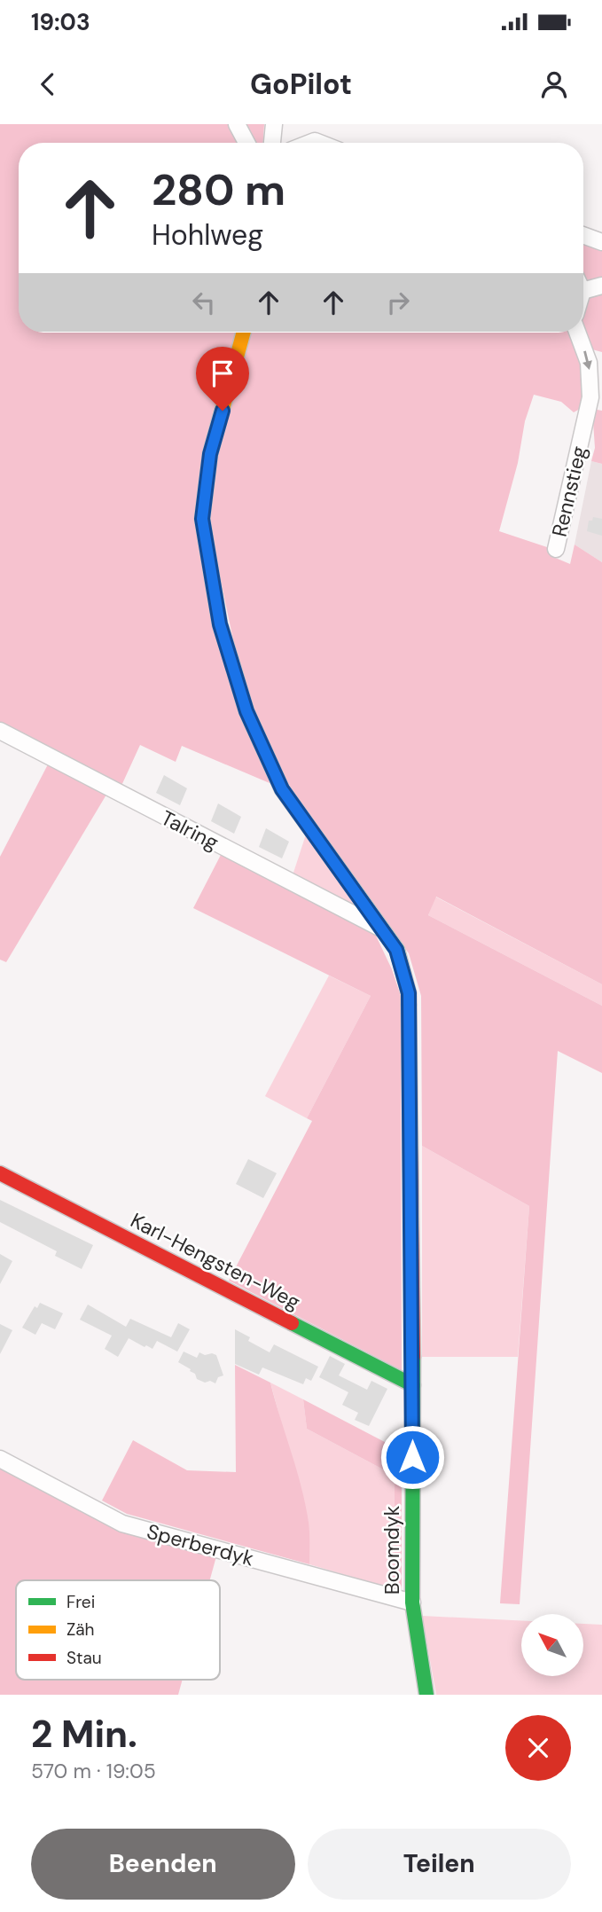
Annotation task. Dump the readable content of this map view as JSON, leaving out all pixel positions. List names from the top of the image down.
{
  "streets": {
    "street": [
      "Rennstieg",
      "Talring",
      "Karl-Hengsten-Weg",
      "Sperberdyk",
      "Boomdyk"
    ]
  },
  "crossings": [
    ["Talring", "Boomdyk"],
    ["Karl-Hengsten-Weg", "Boomdyk"],
    ["Sperberdyk", "Boomdyk"]
  ],
  "legend": ["Frei", "Zäh", "Stau"],
  "north": "top left",
  "page": {
    "status": "19:03",
    "header": "GoPilot",
    "turn": ["280 m", "Hohlweg"],
    "heading": ["2 Min.", "570 m · 19:05"],
    "buttons": ["Beenden", "Teilen"]
  }
}
